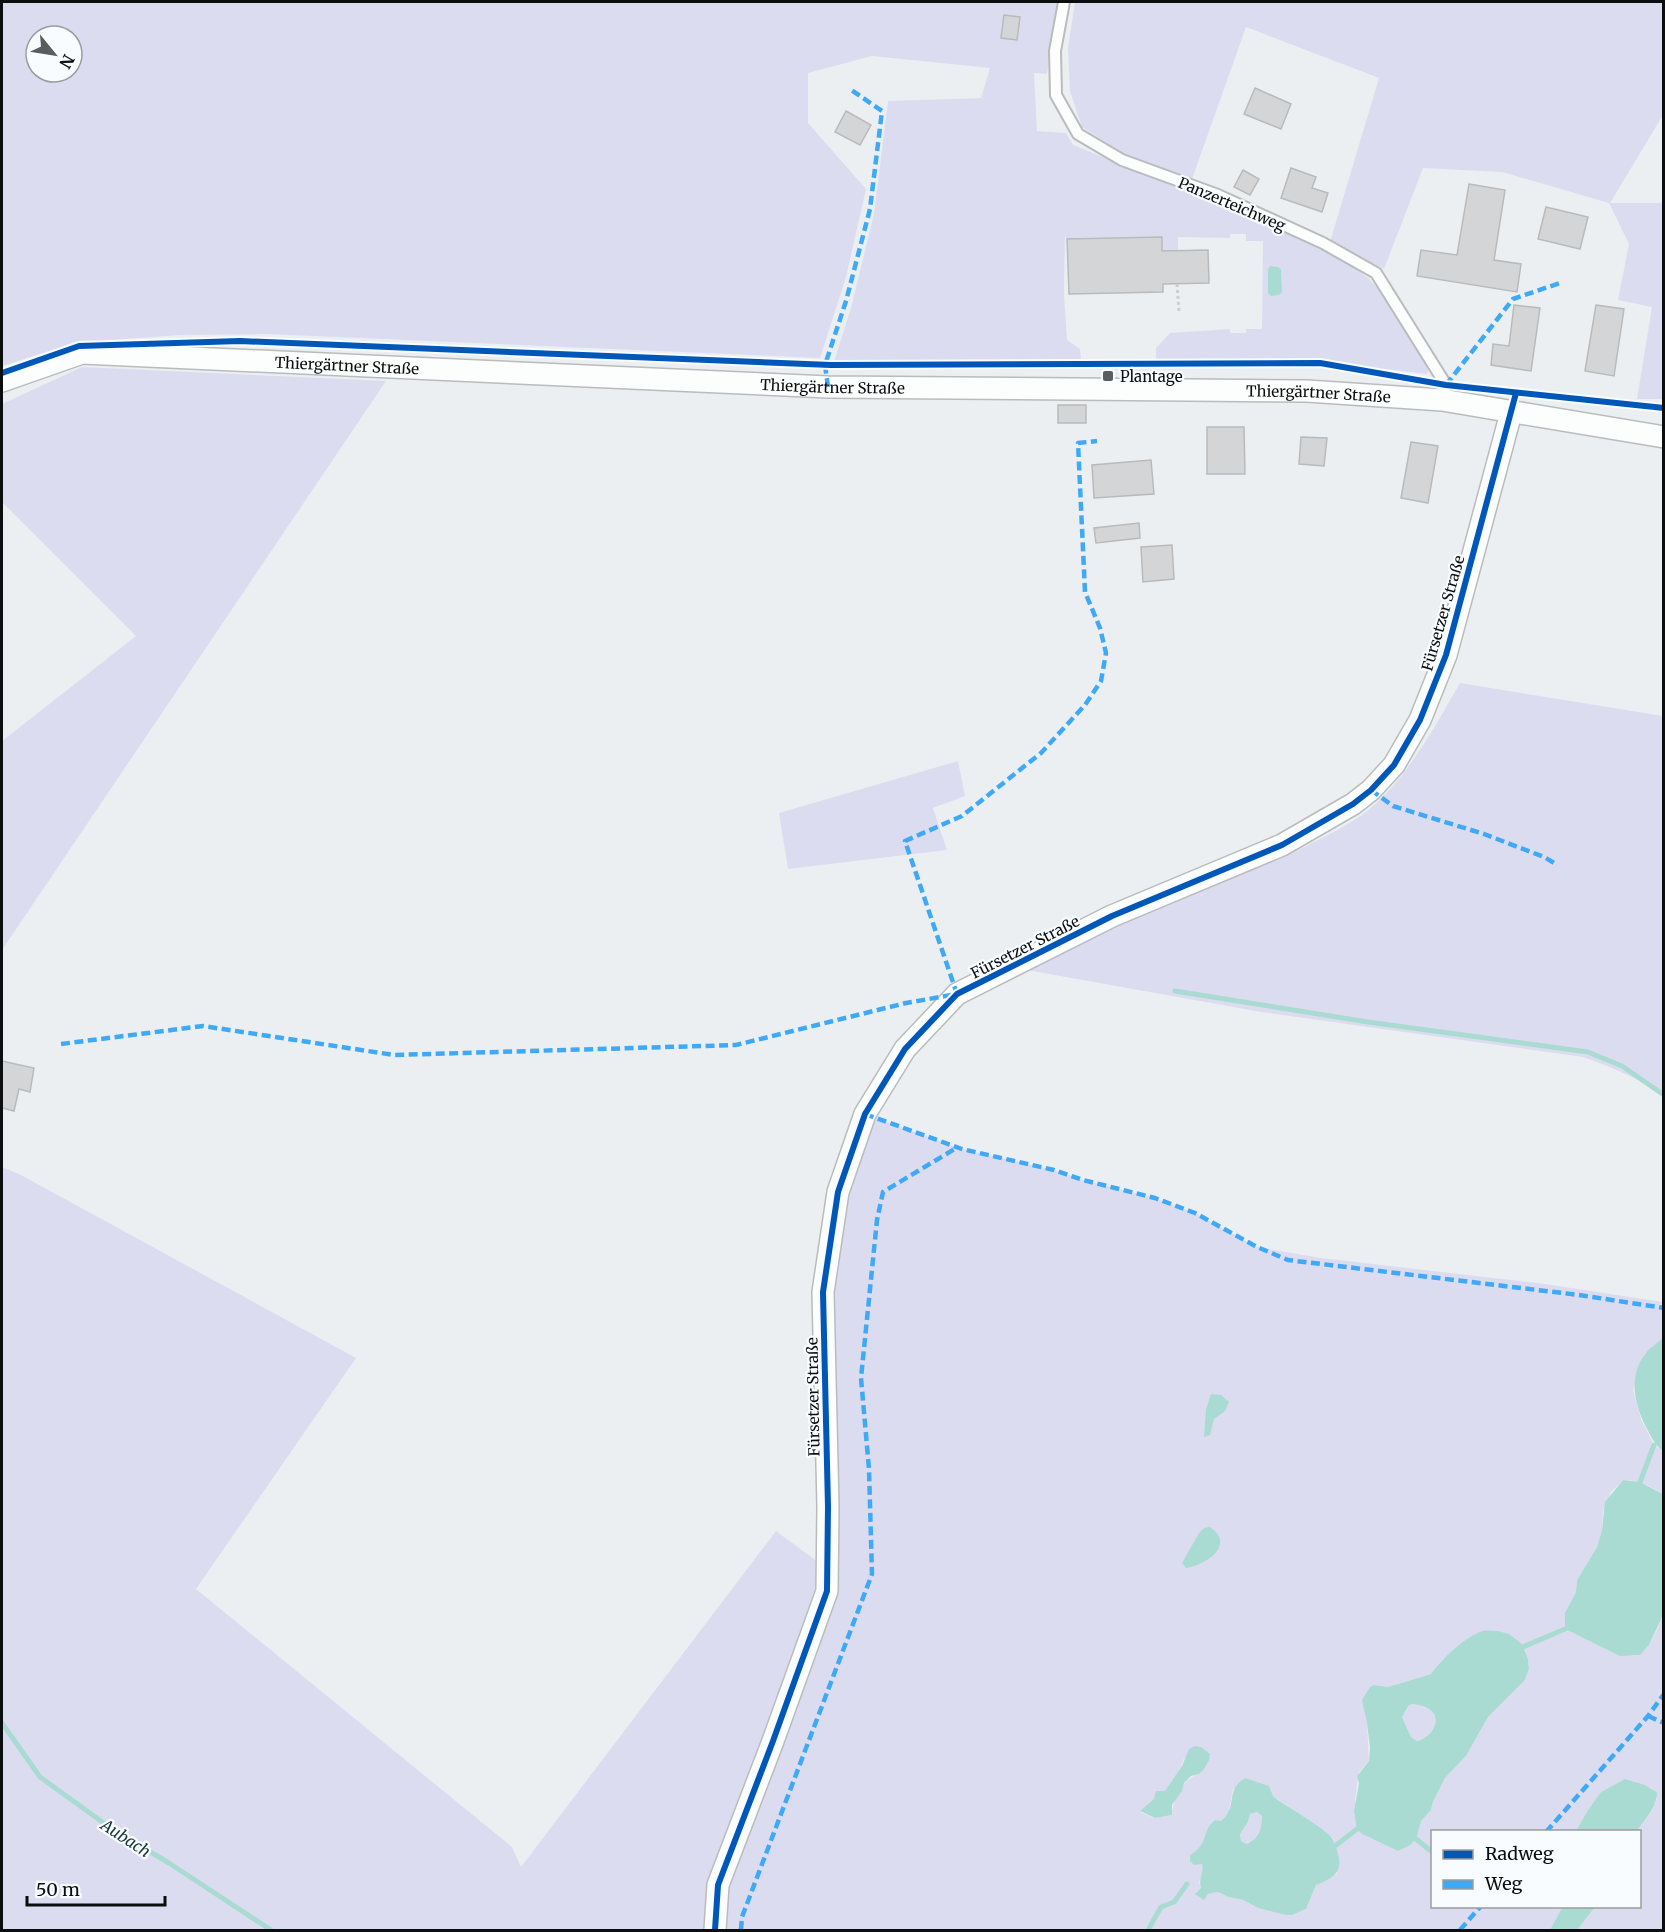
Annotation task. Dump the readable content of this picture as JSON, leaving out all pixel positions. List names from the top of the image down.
{
  "streets": {
    "street": ["Thiergärtner Straße", "Fürsetzer Straße"],
    "lane": ["Panzerteichweg"]
  },
  "crossings": [
    ["Panzerteichweg", "Thiergärtner Straße"],
    ["Thiergärtner Straße", "Fürsetzer Straße"]
  ],
  "water": ["Aubach"],
  "places": {
    "transit": ["Plantage"]
  },
  "legend": ["Radweg", "Weg"],
  "scale_bar": "50 m",
  "north": "bottom right"
}
